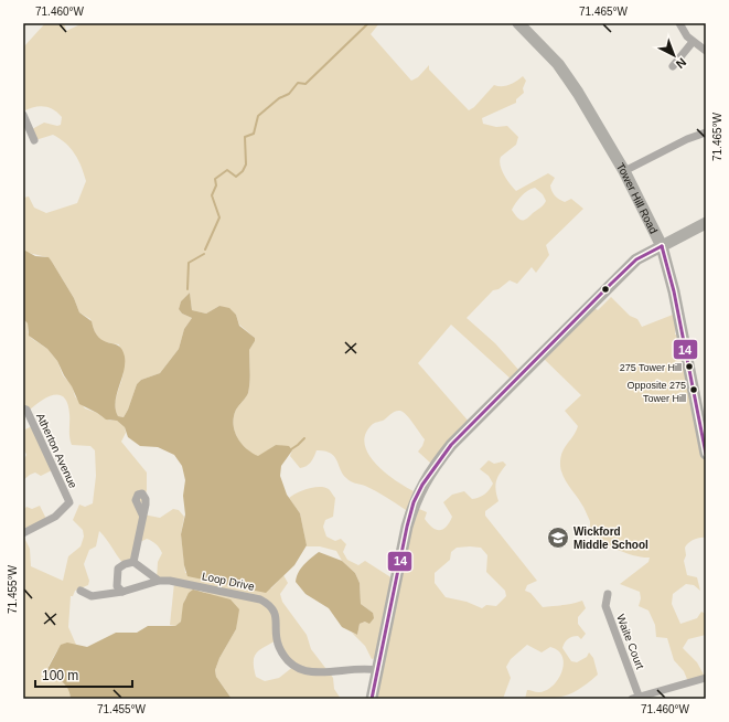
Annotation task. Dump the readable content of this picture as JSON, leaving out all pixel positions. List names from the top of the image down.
{
  "streets": {
    "main road": ["Tower Hill Road"],
    "street": ["Atherton Avenue", "Loop Drive", "Waite Court"]
  },
  "places": {
    "other": ["275 Tower Hill", "Opposite 275 Tower Hill"],
    "school or university": ["Wickford Middle School"]
  },
  "lines": ["transit line 14"],
  "scale_bar": "100 m",
  "north": "bottom right",
  "coordinates": ["71.460°W", "71.465°W", "71.455°W"]
}
